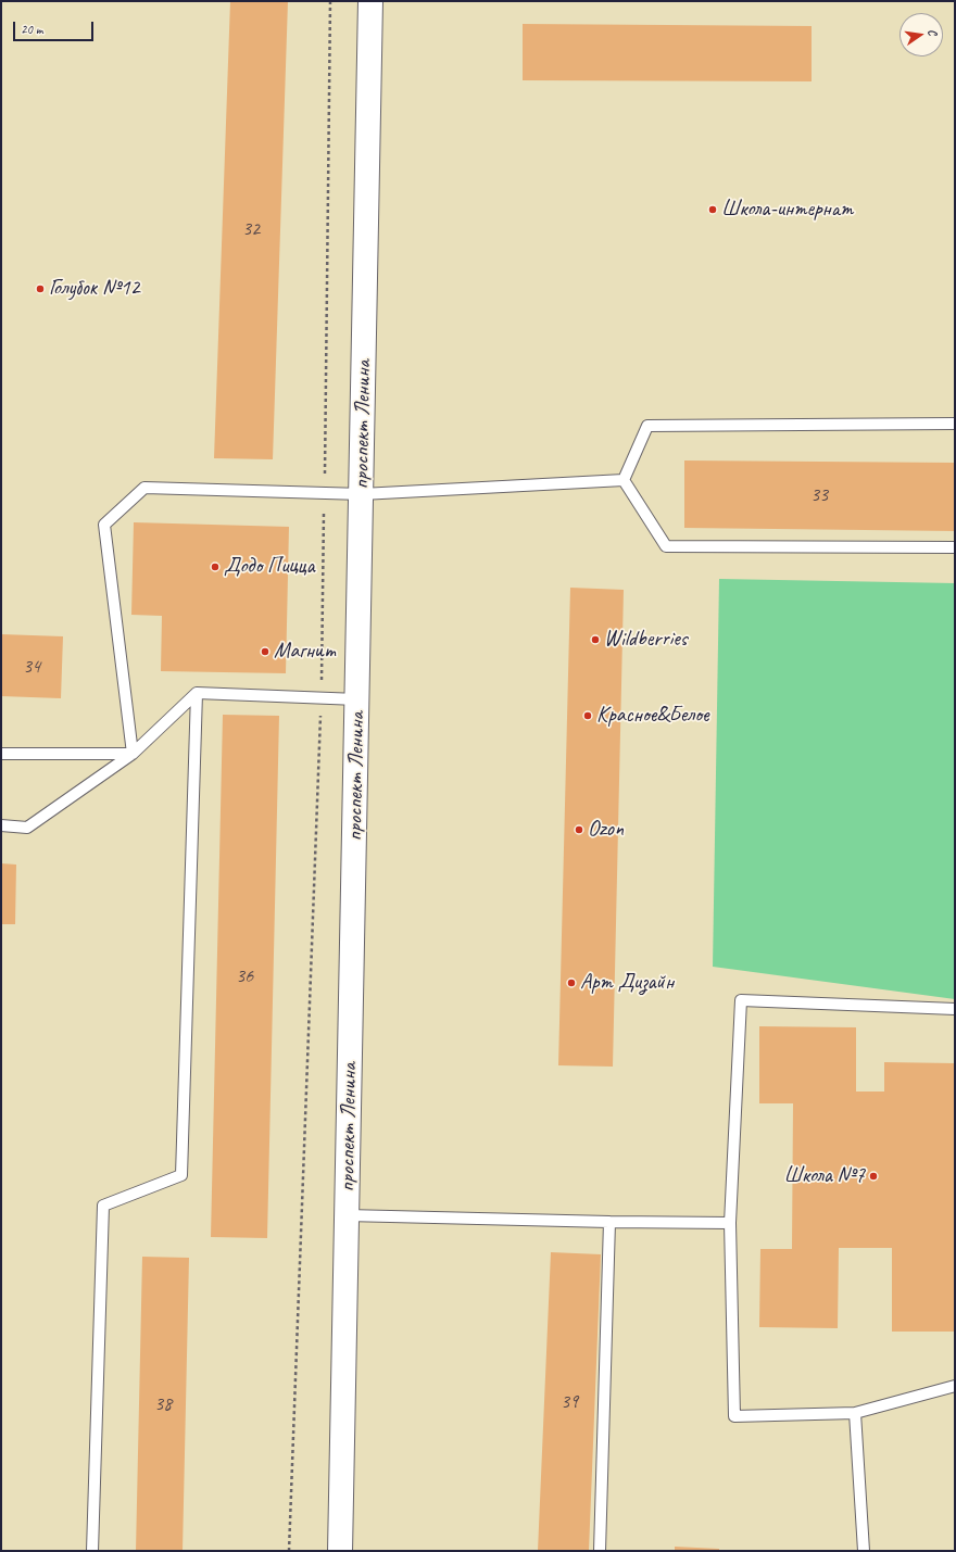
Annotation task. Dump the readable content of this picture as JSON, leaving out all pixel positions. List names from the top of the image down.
{
  "streets": {
    "street": ["проспект Ленина"]
  },
  "places": [
    "Школа-интернат",
    "Голубок №12",
    "Додо Пицца",
    "Wildberries",
    "Магнит",
    "Красное&Белое",
    "Ozon",
    "Арт Дизайн",
    "Школа №7"
  ],
  "house_numbers": [
    "32",
    "33",
    "34",
    "36",
    "39",
    "38"
  ],
  "scale_bar": "20 m",
  "north": "right"
}
